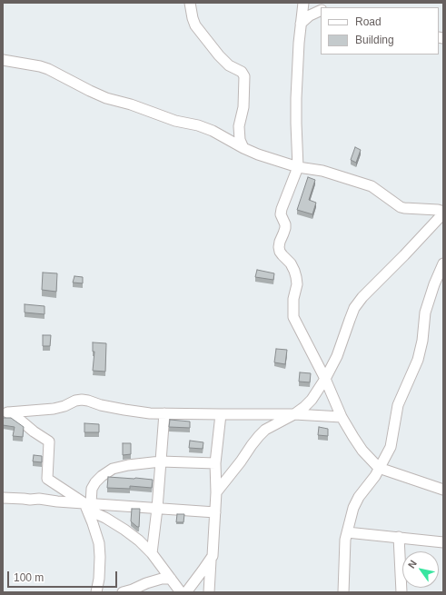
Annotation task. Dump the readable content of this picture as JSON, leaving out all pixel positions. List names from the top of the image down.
{
  "legend": ["Road", "Building"],
  "scale_bar": "100 m",
  "north": "top left"
}
